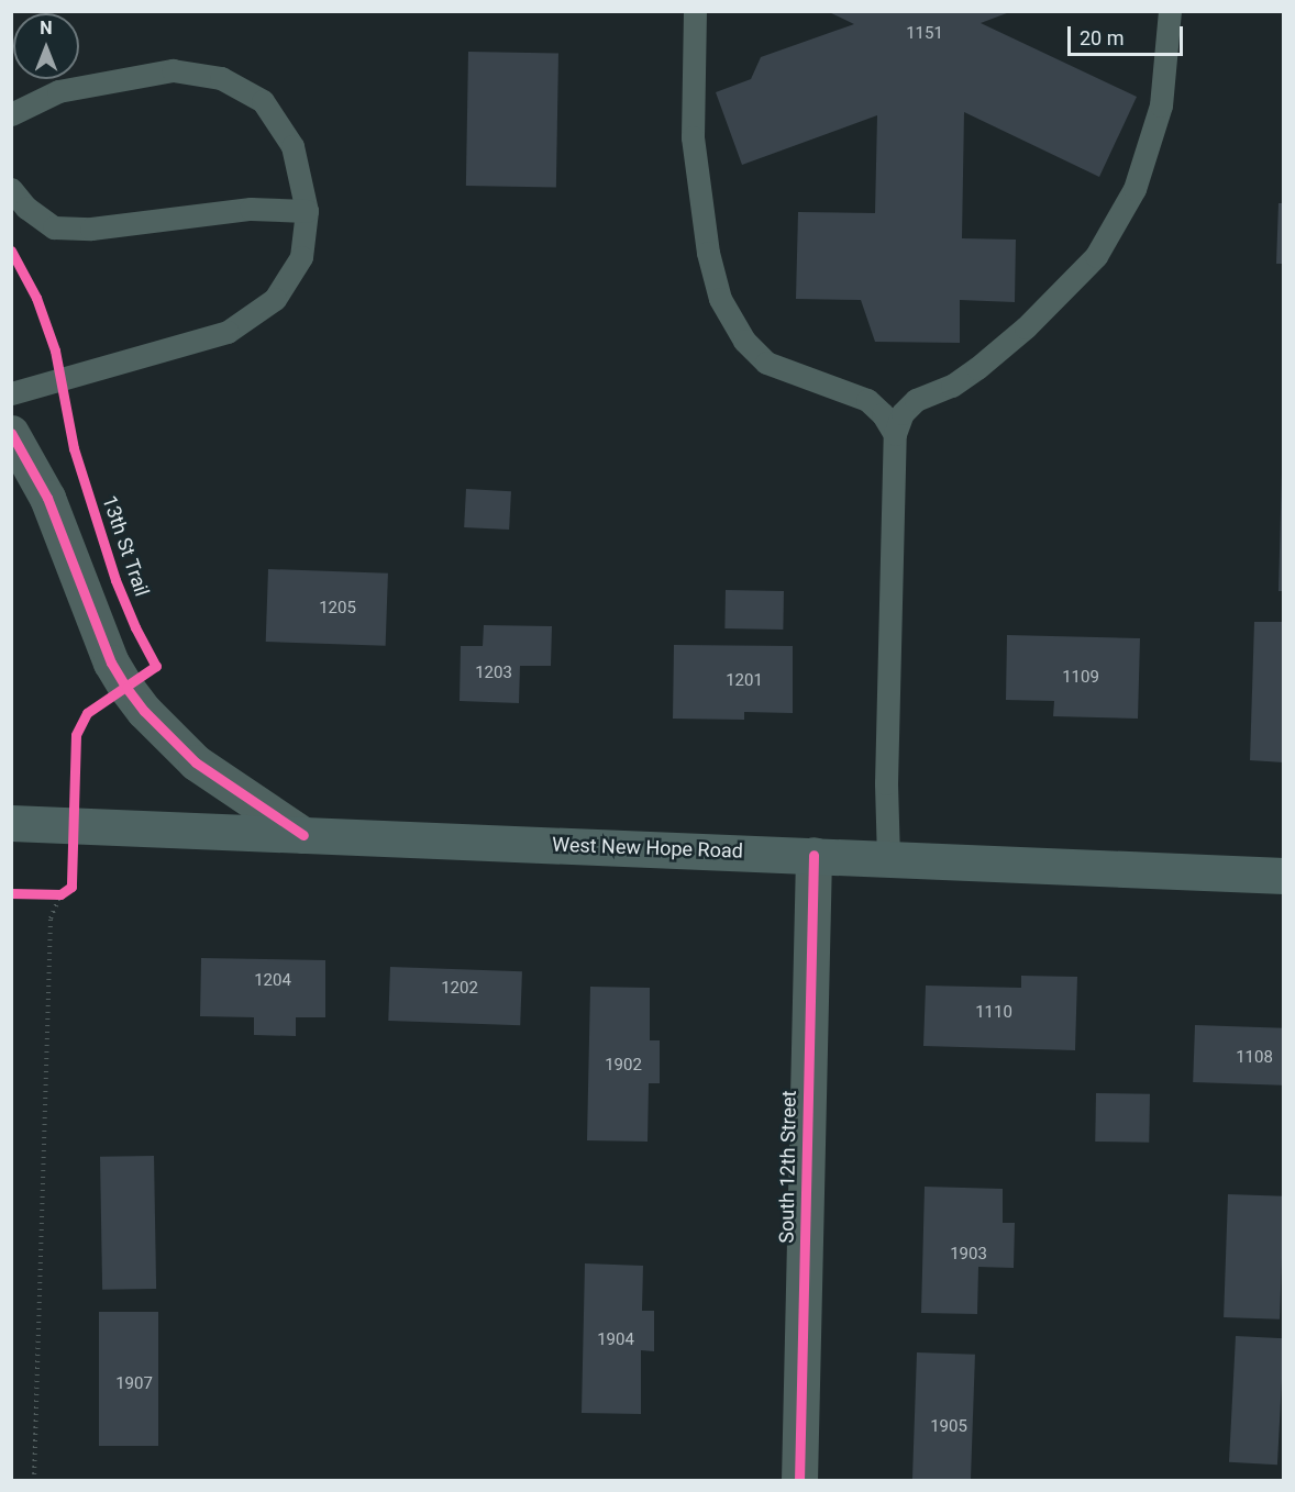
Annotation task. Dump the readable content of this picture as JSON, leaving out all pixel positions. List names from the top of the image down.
{
  "streets": {
    "main road": ["West New Hope Road"],
    "street": ["South 12th Street"],
    "cycle path": ["13th St Trail"]
  },
  "crossings": [
    ["West New Hope Road", "South 12th Street"]
  ],
  "house_numbers": [
    "1151",
    "1205",
    "1203",
    "1109",
    "1201",
    "1204",
    "1202",
    "1110",
    "1108",
    "1902",
    "1903",
    "1904",
    "1907",
    "1905"
  ],
  "scale_bar": "20 m",
  "north": "top"
}
